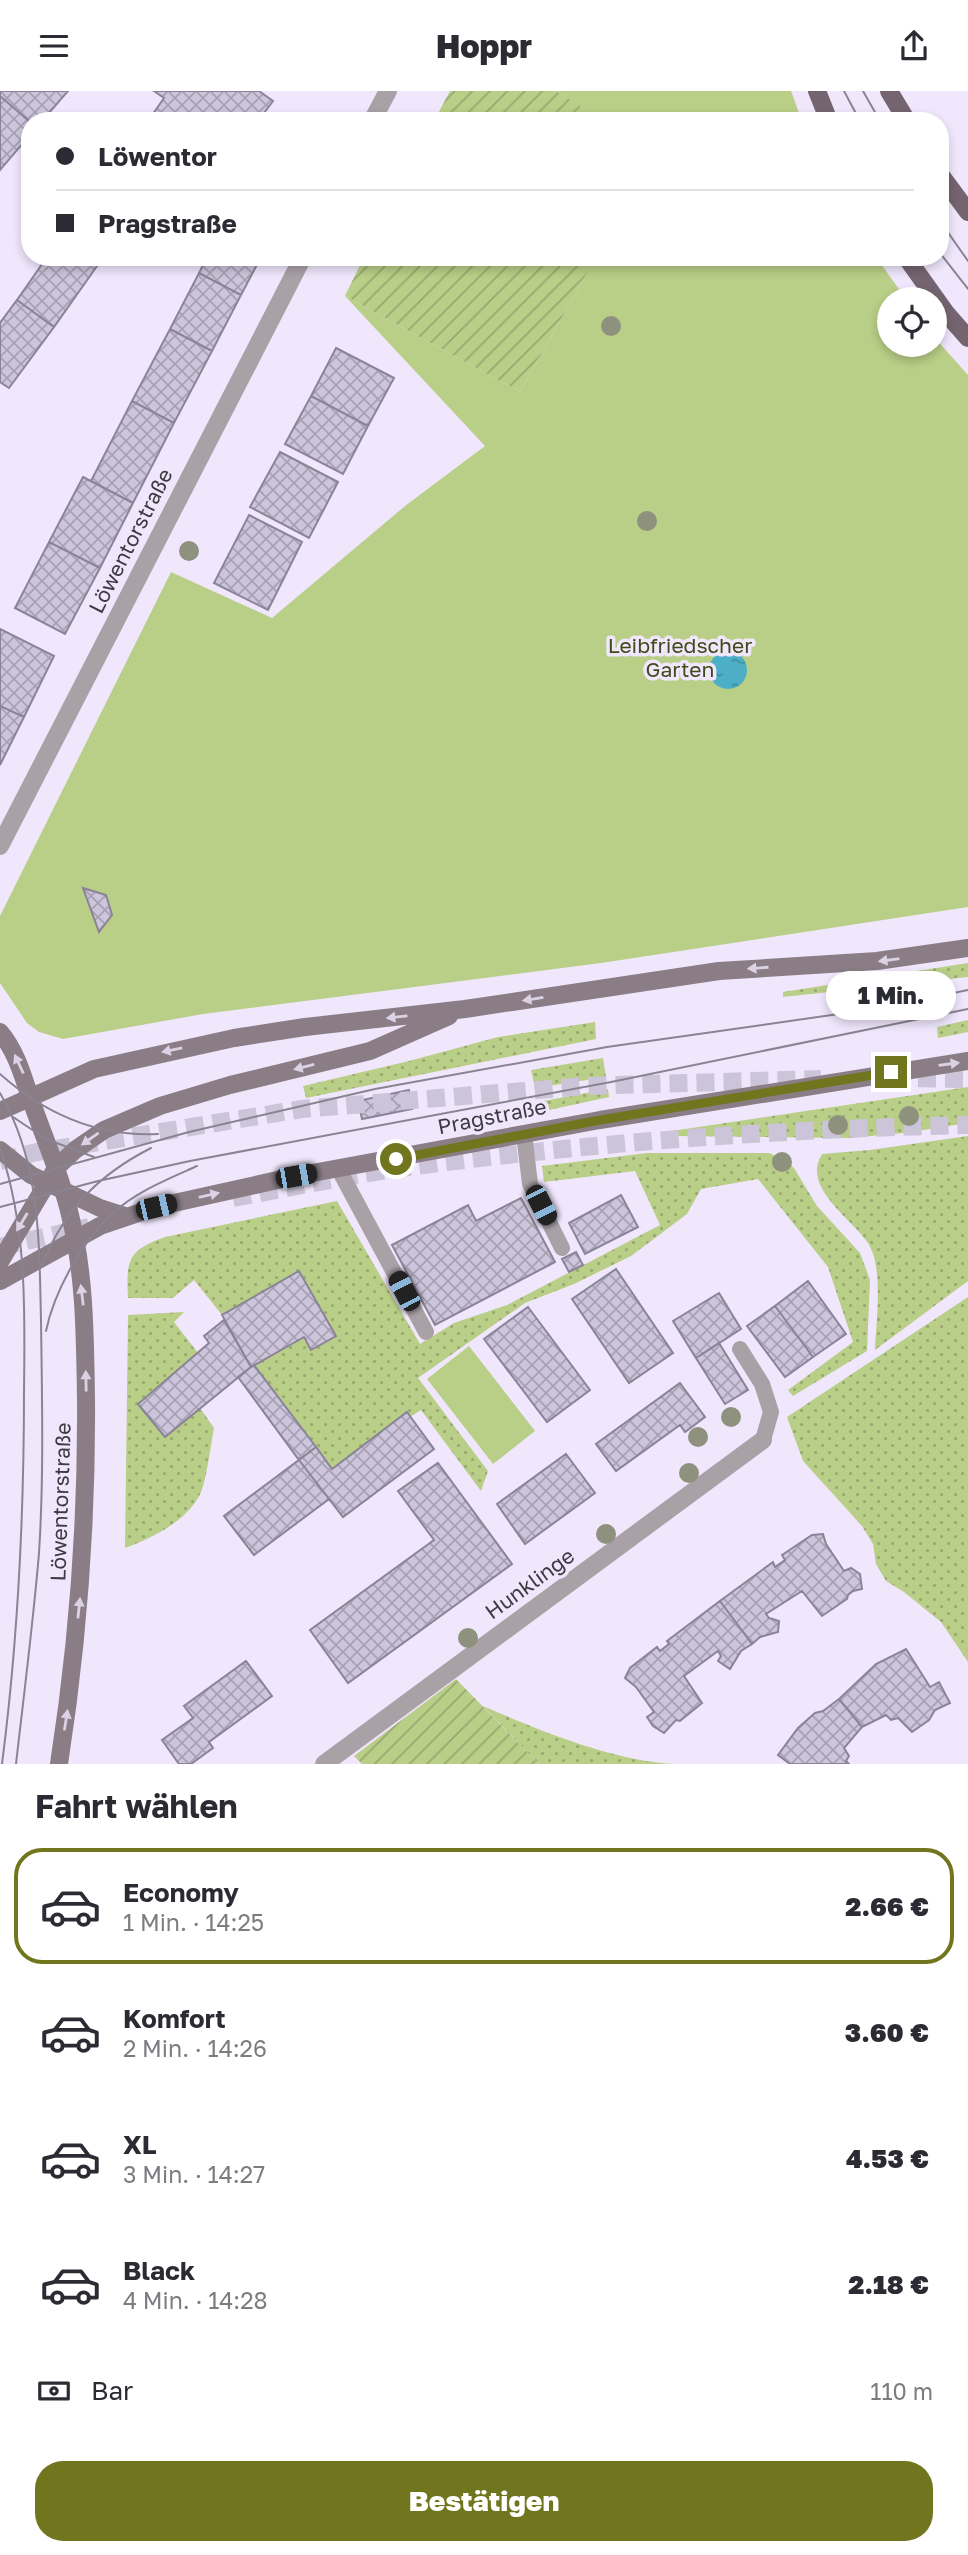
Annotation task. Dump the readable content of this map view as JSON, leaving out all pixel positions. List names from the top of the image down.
{
  "streets": {
    "main road": ["Löwentorstraße", "Pragstraße"],
    "street": ["Hunklinge"]
  },
  "crossings": [
    ["Löwentorstraße", "Pragstraße"]
  ],
  "one_way": ["Löwentorstraße"],
  "parks": ["Leibfriedscher Garten"],
  "page": {
    "header": "Hoppr",
    "banner": ["Löwentor", "Pragstraße"],
    "bubble": "1 Min.",
    "heading": "Fahrt wählen",
    "list": [
      {
        "name": "Economy",
        "note": "1 Min. · 14:25",
        "value": "2.66 €"
      },
      {
        "name": "Komfort",
        "note": "2 Min. · 14:26",
        "value": "3.60 €"
      },
      {
        "name": "XL",
        "note": "3 Min. · 14:27",
        "value": "4.53 €"
      },
      {
        "name": "Black",
        "note": "4 Min. · 14:28",
        "value": "2.18 €"
      }
    ],
    "pay": ["Bar", "110 m"],
    "buttons": "Bestätigen"
  }
}
